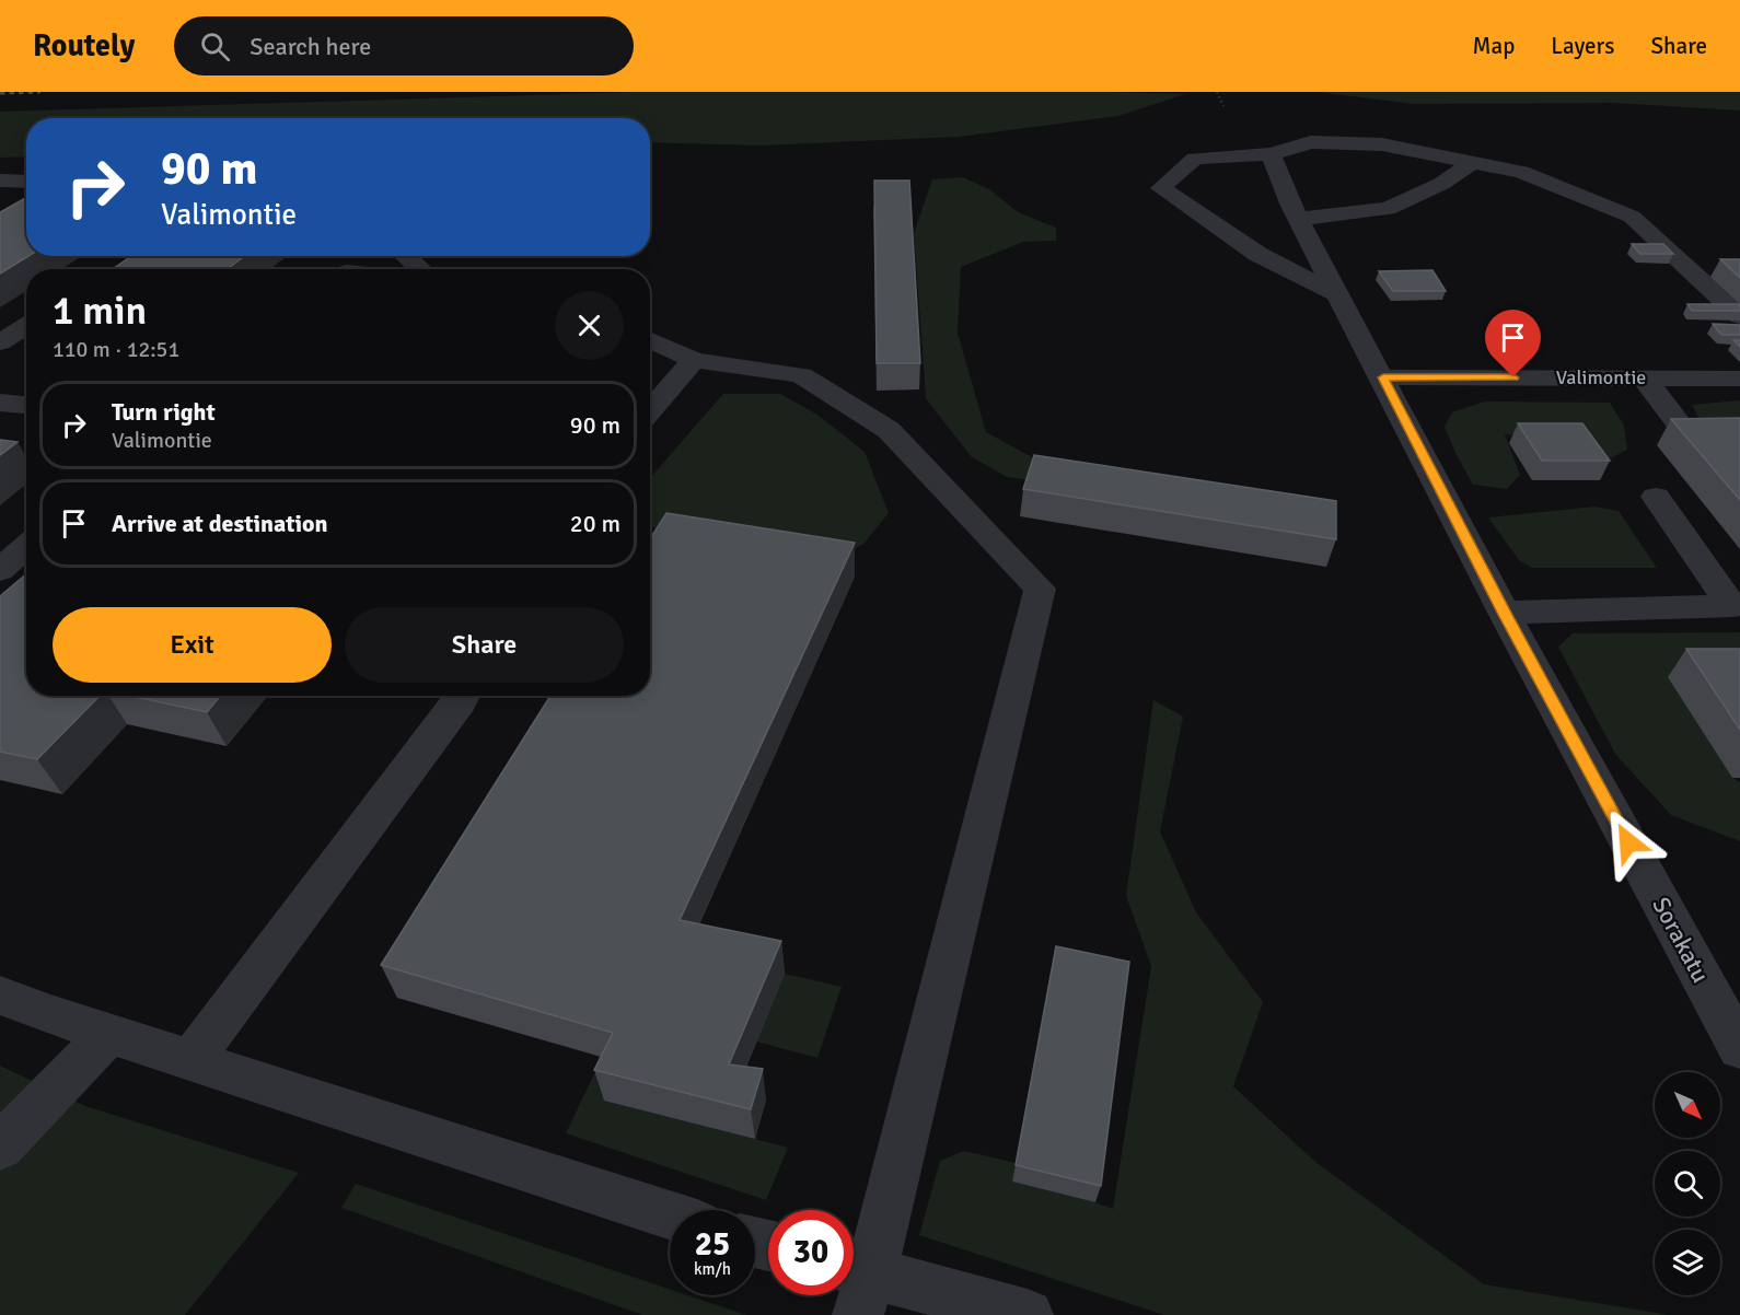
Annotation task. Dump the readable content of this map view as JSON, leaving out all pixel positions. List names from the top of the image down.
{
  "streets": {
    "street": ["Valimontie", "Sorakatu"]
  },
  "crossings": [
    ["Valimontie", "Sorakatu"]
  ],
  "north": "bottom right",
  "page": {
    "header": "Routely",
    "search": "Search here",
    "nav": ["Map", "Layers", "Share"],
    "turn": ["90 m", "Valimontie"],
    "heading": ["1 min", "110 m · 12:51"],
    "list": [
      {
        "name": "Turn right",
        "note": "Valimontie",
        "value": "90 m"
      },
      {
        "name": "Arrive at destination",
        "value": "20 m"
      }
    ],
    "buttons": ["Exit", "Share"],
    "speed": "25 km/h",
    "limit": "30"
  }
}
